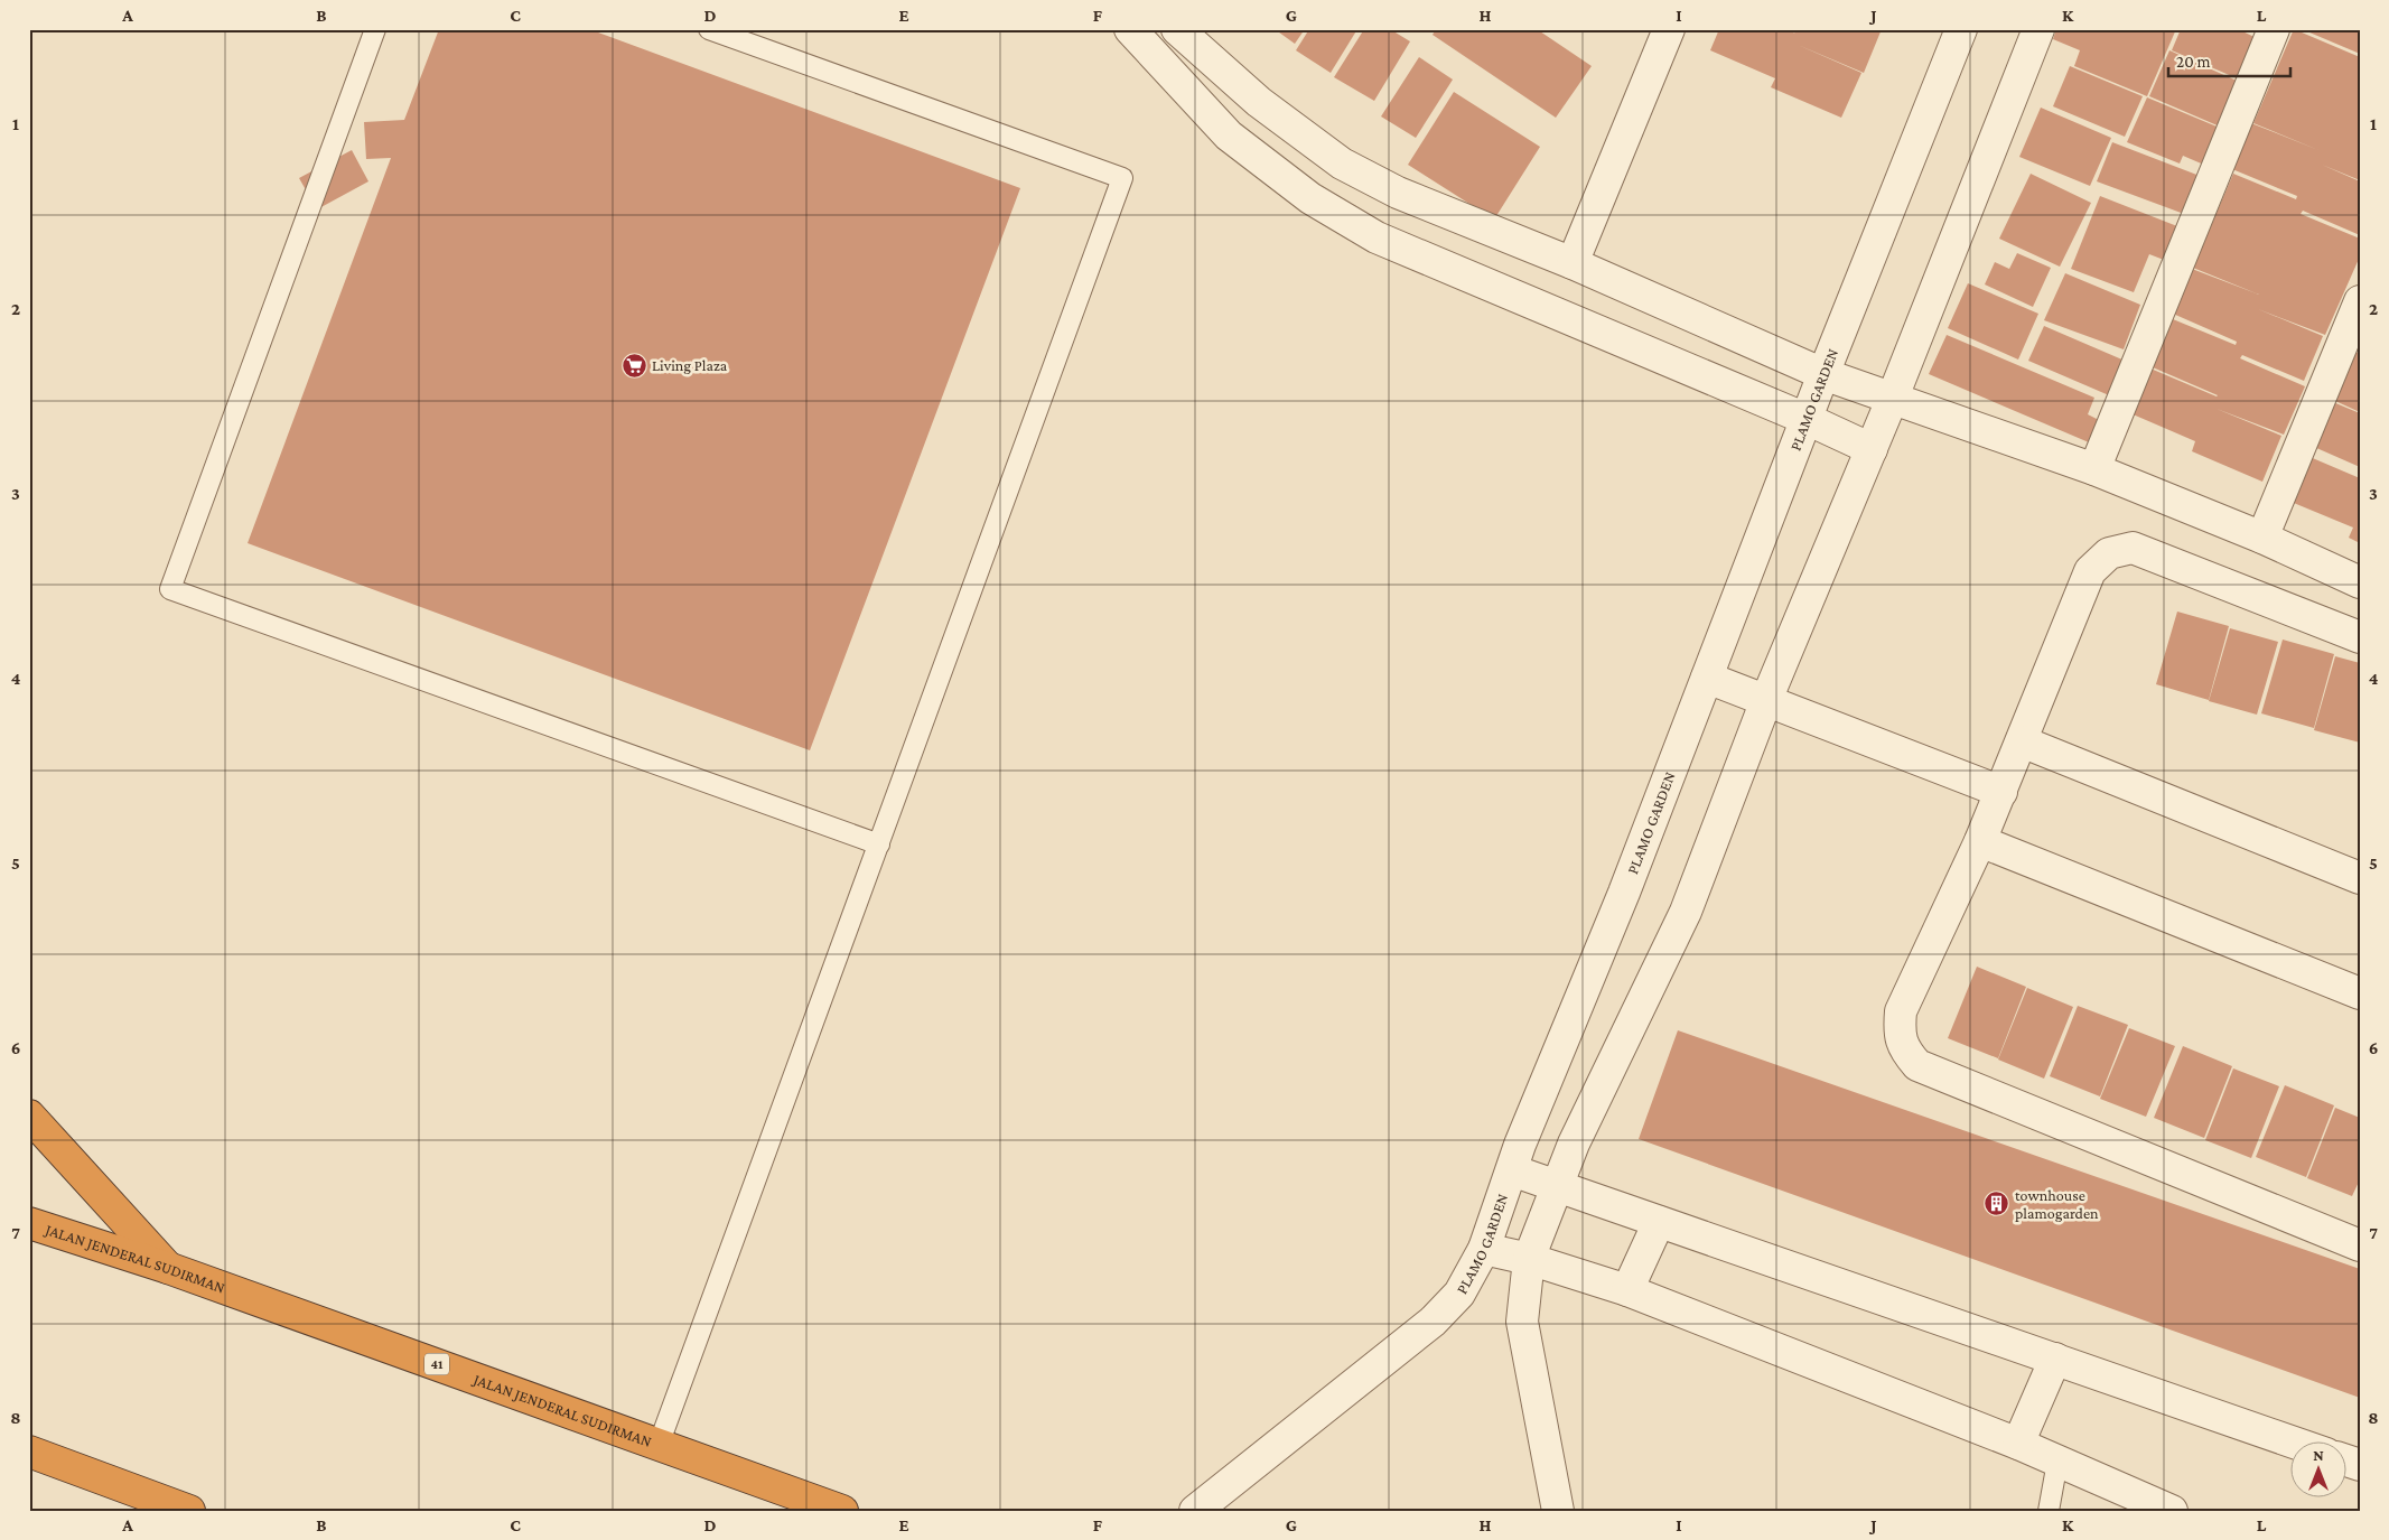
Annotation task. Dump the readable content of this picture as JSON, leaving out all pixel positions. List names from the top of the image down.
{
  "streets": {
    "highway": ["JALAN JENDERAL SUDIRMAN", "41"],
    "street": ["PLAMO GARDEN"]
  },
  "places": {
    "supermarket": ["Living Plaza"],
    "building": ["townhouse plamogarden"]
  },
  "scale_bar": "20 m",
  "north": "top",
  "grid": {
    "columns": [
      "A",
      "B",
      "C",
      "D",
      "E",
      "F",
      "G",
      "H",
      "I",
      "J",
      "K",
      "L"
    ],
    "rows": [
      "1",
      "2",
      "3",
      "4",
      "5",
      "6",
      "7",
      "8"
    ]
  }
}
